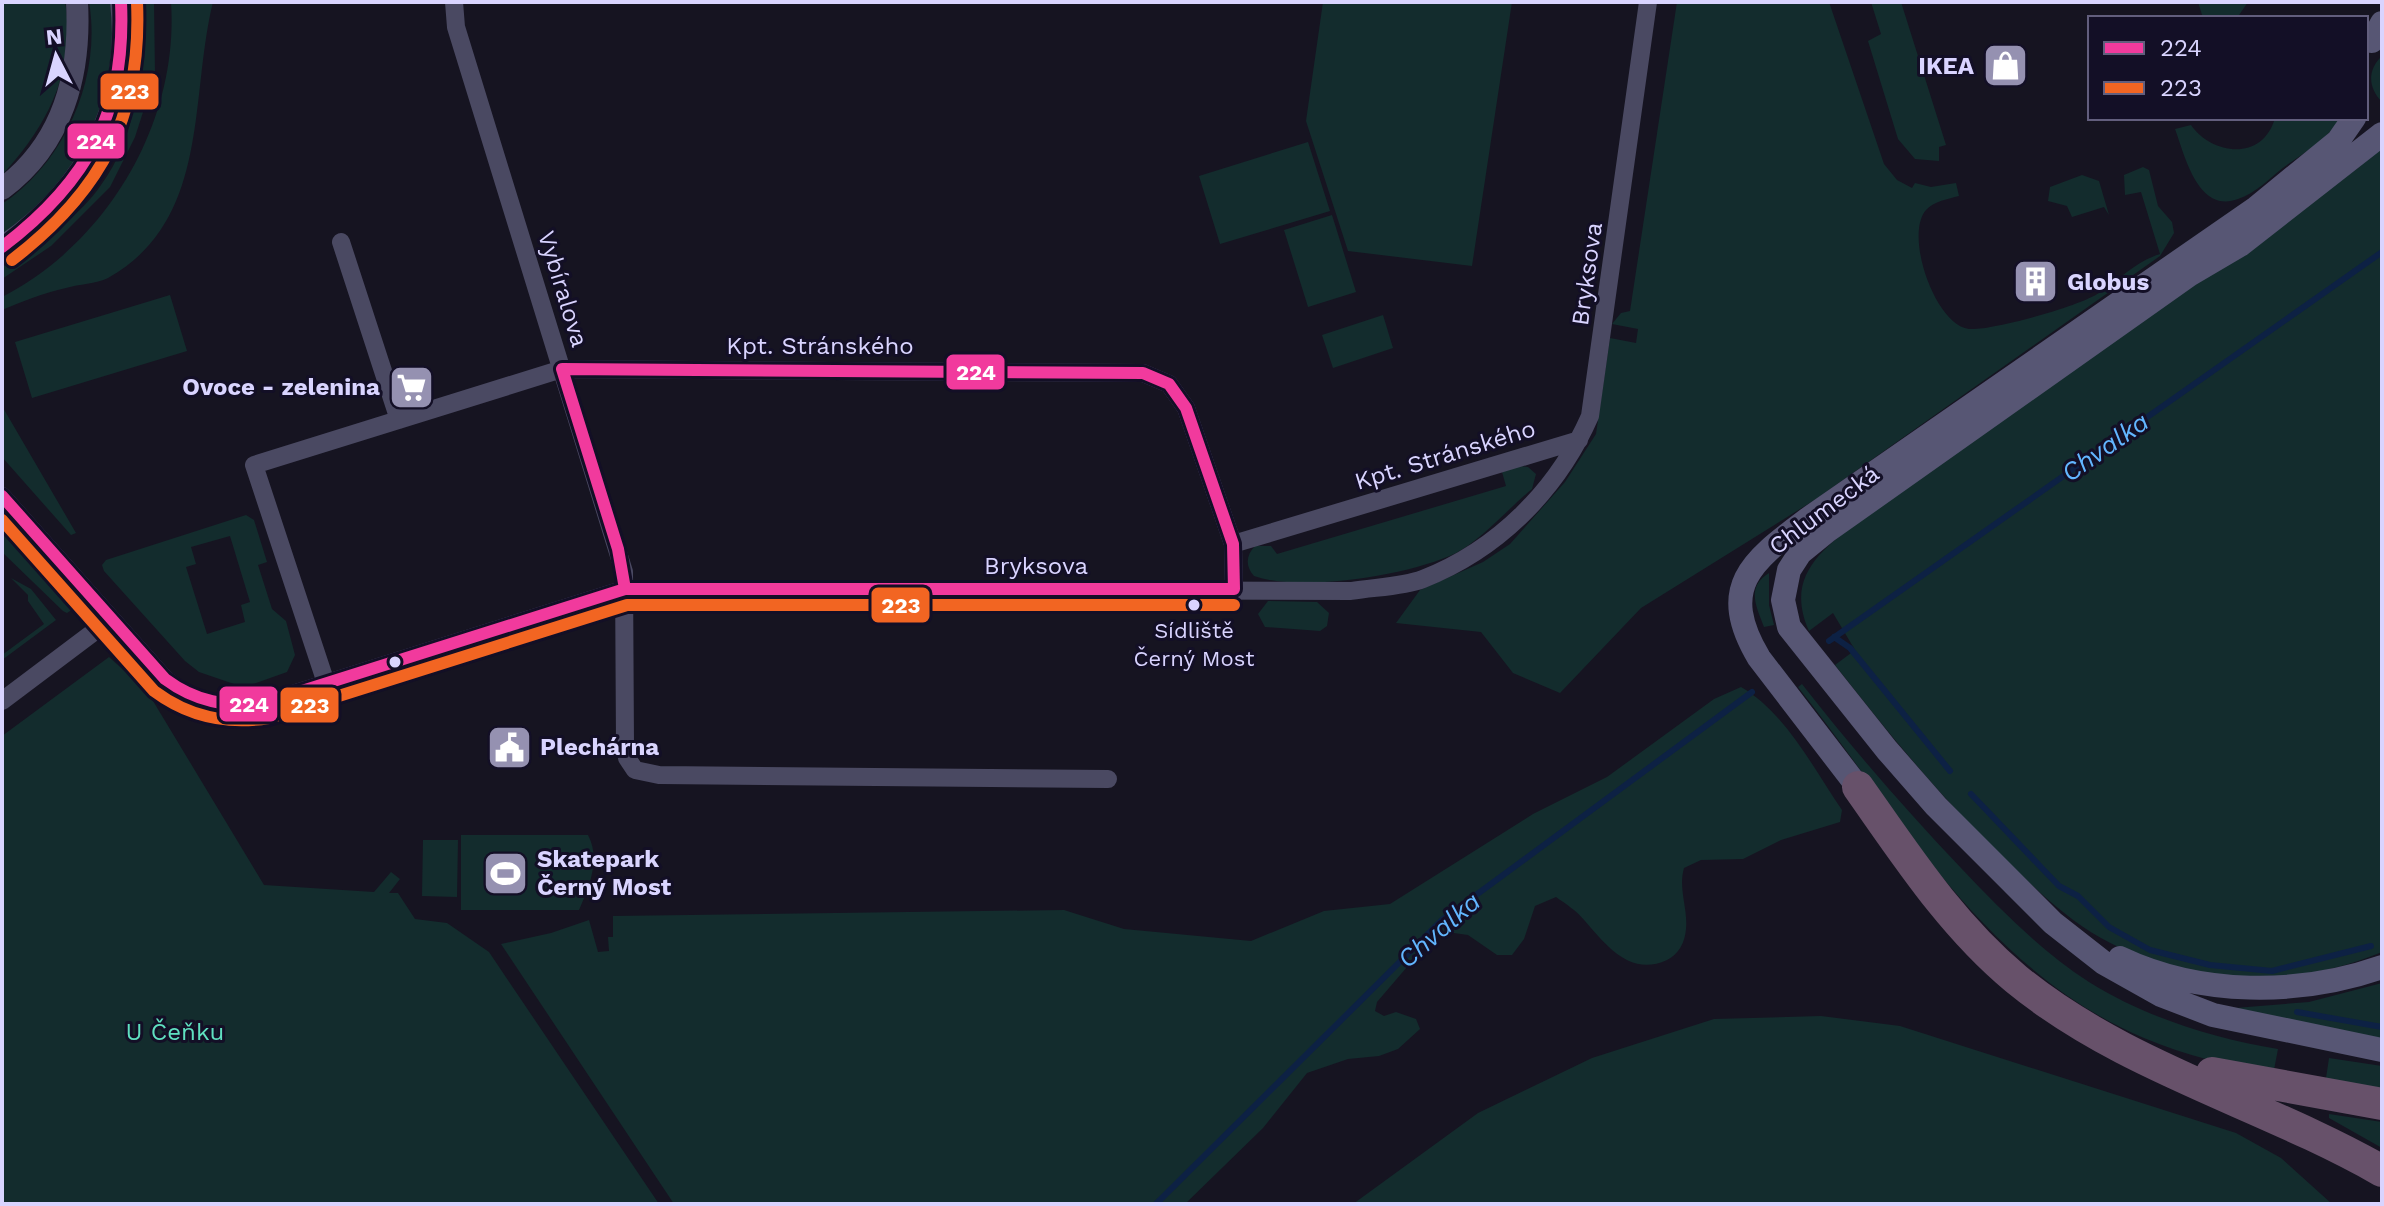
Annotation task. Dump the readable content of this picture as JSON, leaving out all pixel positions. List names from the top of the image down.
{
  "streets": {
    "highway": ["Chlumecká"],
    "street": ["Bryksova", "Vybíralova", "Kpt. Stránského"]
  },
  "crossings": [
    ["Bryksova", "Vybíralova"],
    ["Bryksova", "Kpt. Stránského"],
    ["Vybíralova", "Kpt. Stránského"]
  ],
  "water": ["Chvalka"],
  "parks": ["U Čeňku"],
  "places": {
    "shop": ["IKEA"],
    "building": ["Globus"],
    "supermarket": ["Ovoce - zelenina"],
    "other": ["Sídliště Černý Most"],
    "public building": ["Plechárna"],
    "sports": ["Skatepark Černý Most"]
  },
  "lines": ["transit line 224", "transit line 223"],
  "legend": ["224", "223"],
  "north": "top"
}
